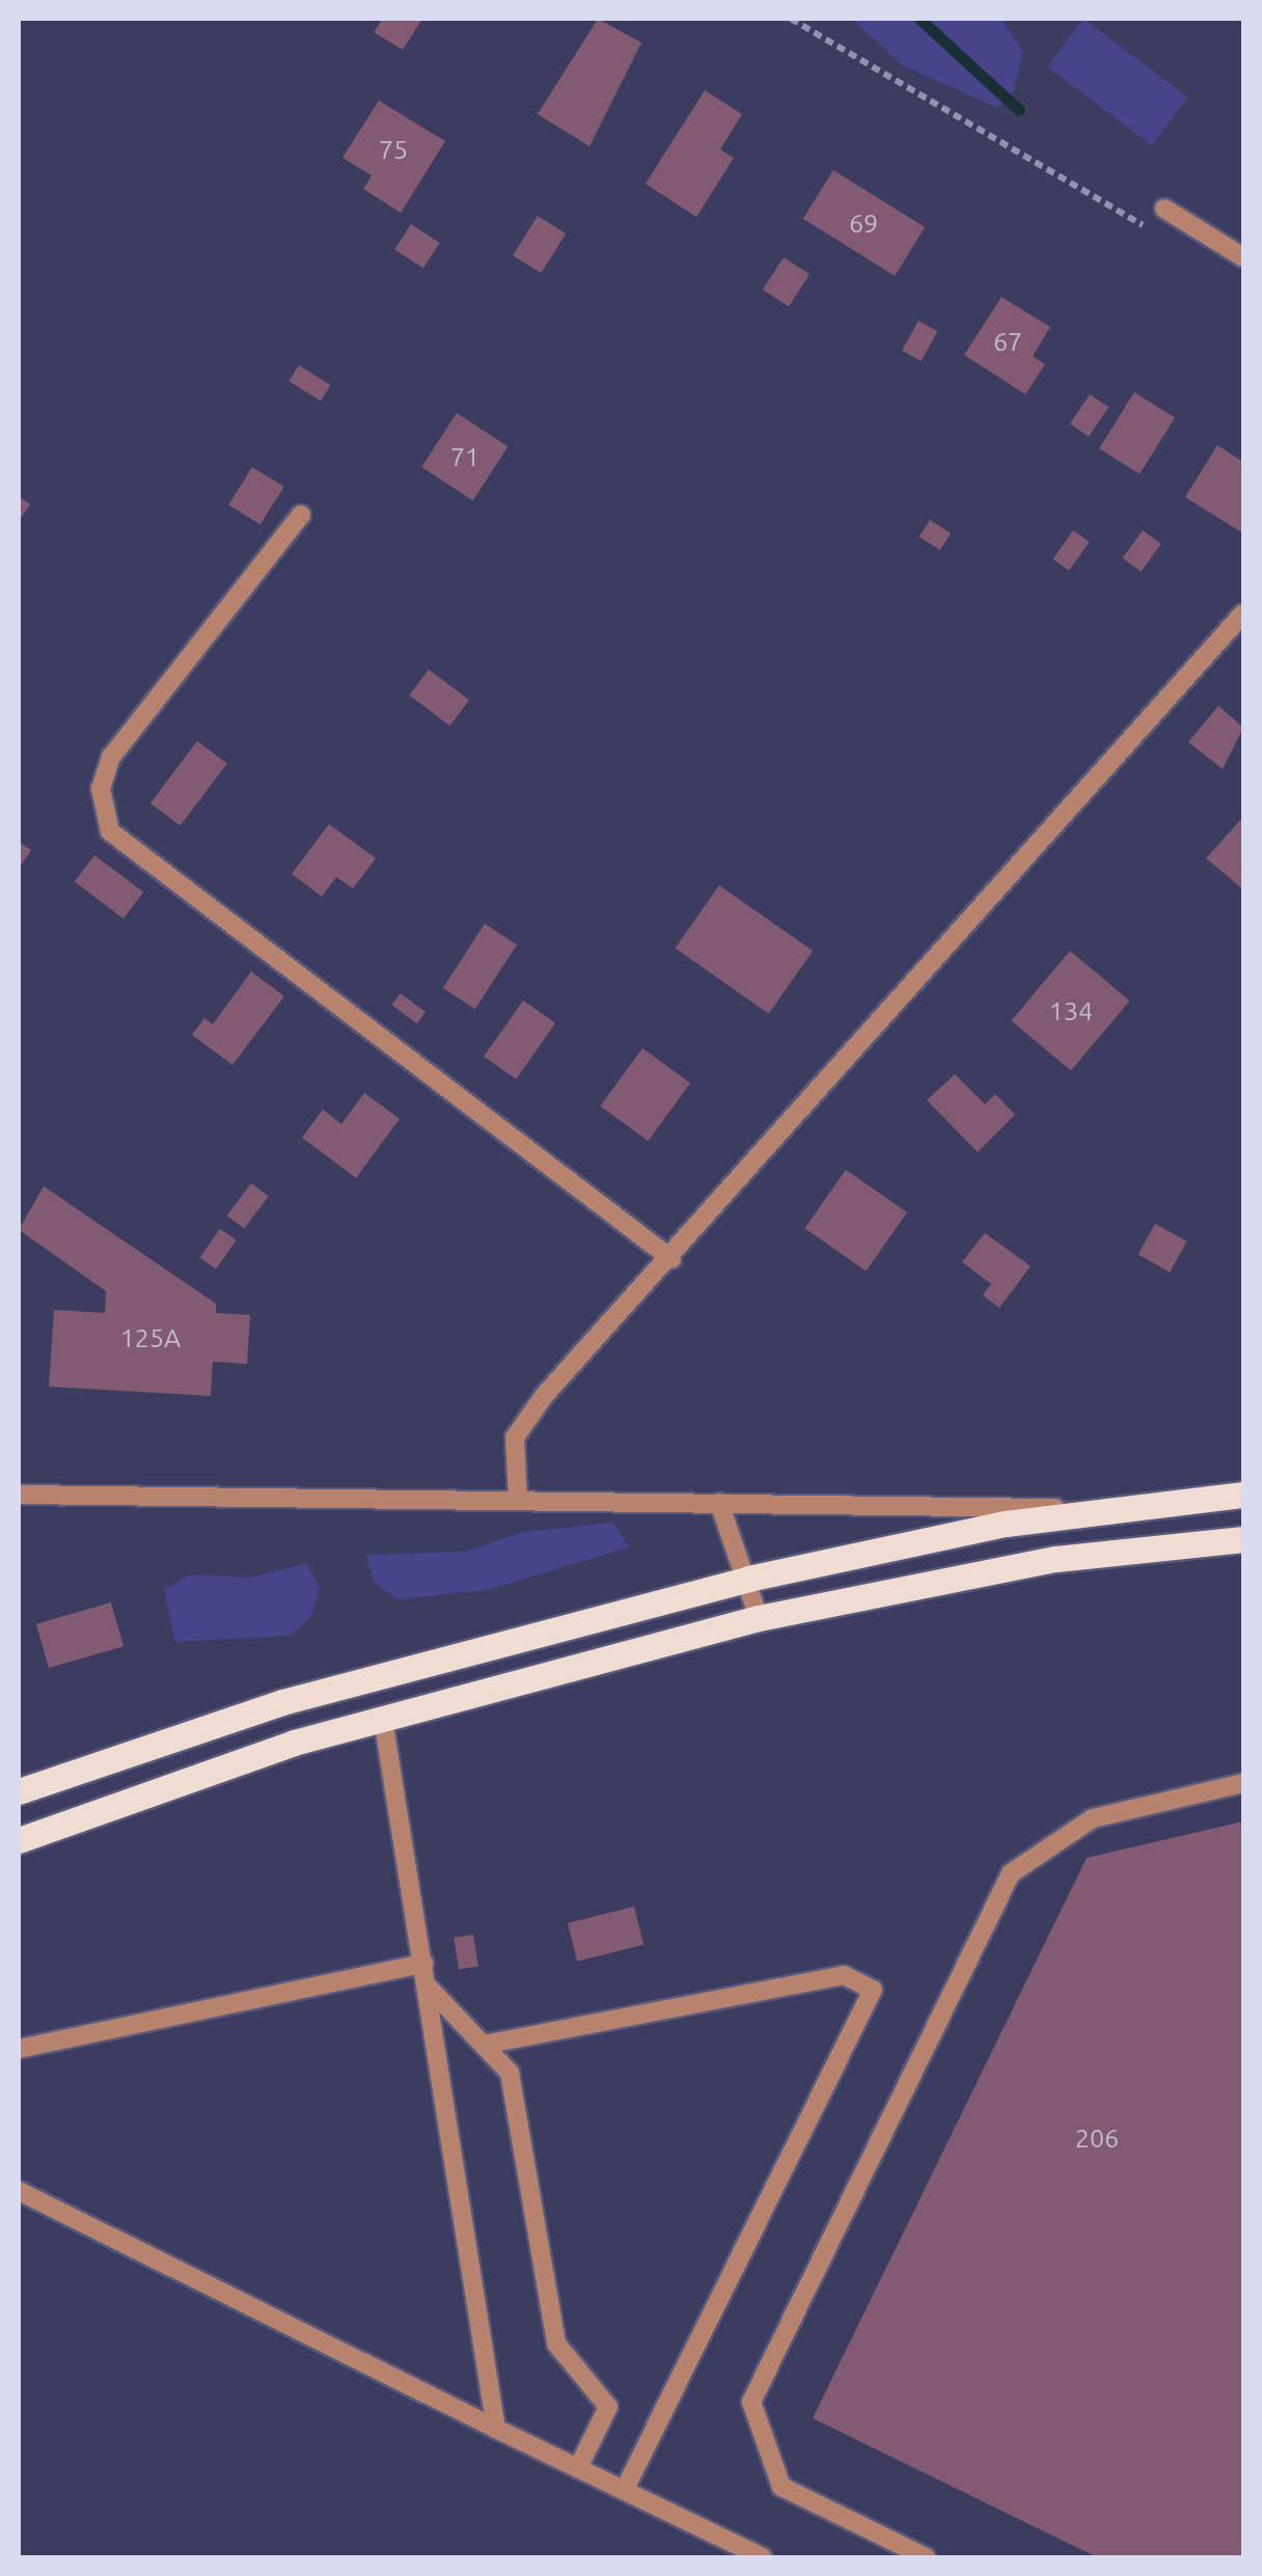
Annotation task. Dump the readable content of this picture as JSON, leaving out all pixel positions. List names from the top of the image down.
{
  "house_numbers": [
    "75",
    "69",
    "67",
    "71",
    "134",
    "125А",
    "206"
  ]
}
